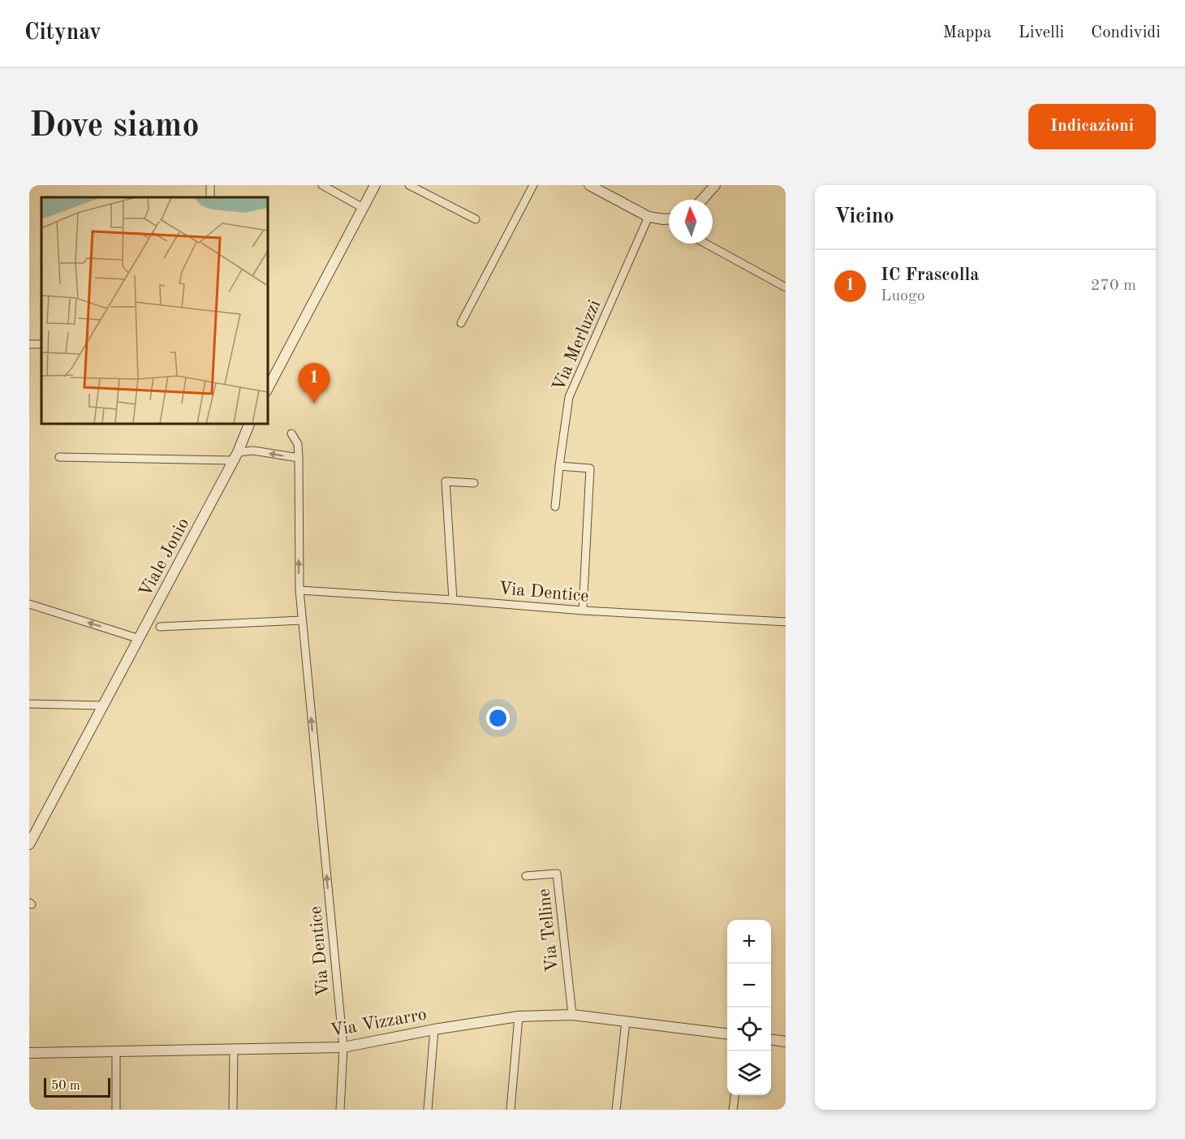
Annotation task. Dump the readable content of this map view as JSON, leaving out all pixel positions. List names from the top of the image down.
{
  "streets": {
    "street": [
      "Via Merluzzi",
      "Viale Jonio",
      "Via Dentice",
      "Via Telline",
      "Via Vizzarro"
    ]
  },
  "crossings": [
    ["Via Dentice", "Via Vizzarro"],
    ["Via Telline", "Via Vizzarro"]
  ],
  "one_way": ["Via Dentice"],
  "scale_bar": "50 m",
  "north": "top",
  "page": {
    "header": "Citynav",
    "nav": ["Mappa", "Livelli", "Condividi"],
    "buttons": "Indicazioni",
    "title": "Dove siamo",
    "heading": "Vicino",
    "list": [
      {
        "mark": "1",
        "name": "IC Frascolla",
        "note": "Luogo",
        "value": "270 m"
      }
    ],
    "pins": "1",
    "map_buttons": ["+", "−"],
    "scale": "50 m"
  }
}
